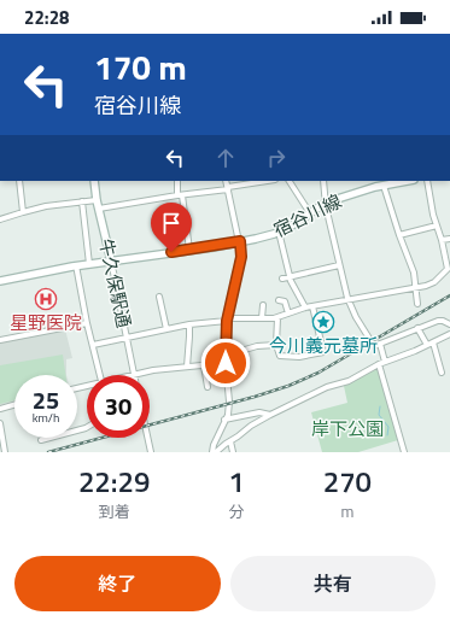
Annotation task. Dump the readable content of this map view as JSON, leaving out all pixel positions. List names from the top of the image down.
{
  "streets": {
    "main road": ["宿谷川線", "牛久保駅通"]
  },
  "crossings": [
    ["宿谷川線", "牛久保駅通"]
  ],
  "parks": ["岸下公園"],
  "places": {
    "hospital": ["星野医院"],
    "place": ["今川義元墓所"]
  },
  "page": {
    "status": "22:28",
    "turn": ["170 m", "宿谷川線"],
    "speed": "25 km/h",
    "limit": "30",
    "eta": [
      "22:29",
      "到着",
      "1",
      "分",
      "270",
      "m"
    ],
    "buttons": ["終了", "共有"]
  }
}
